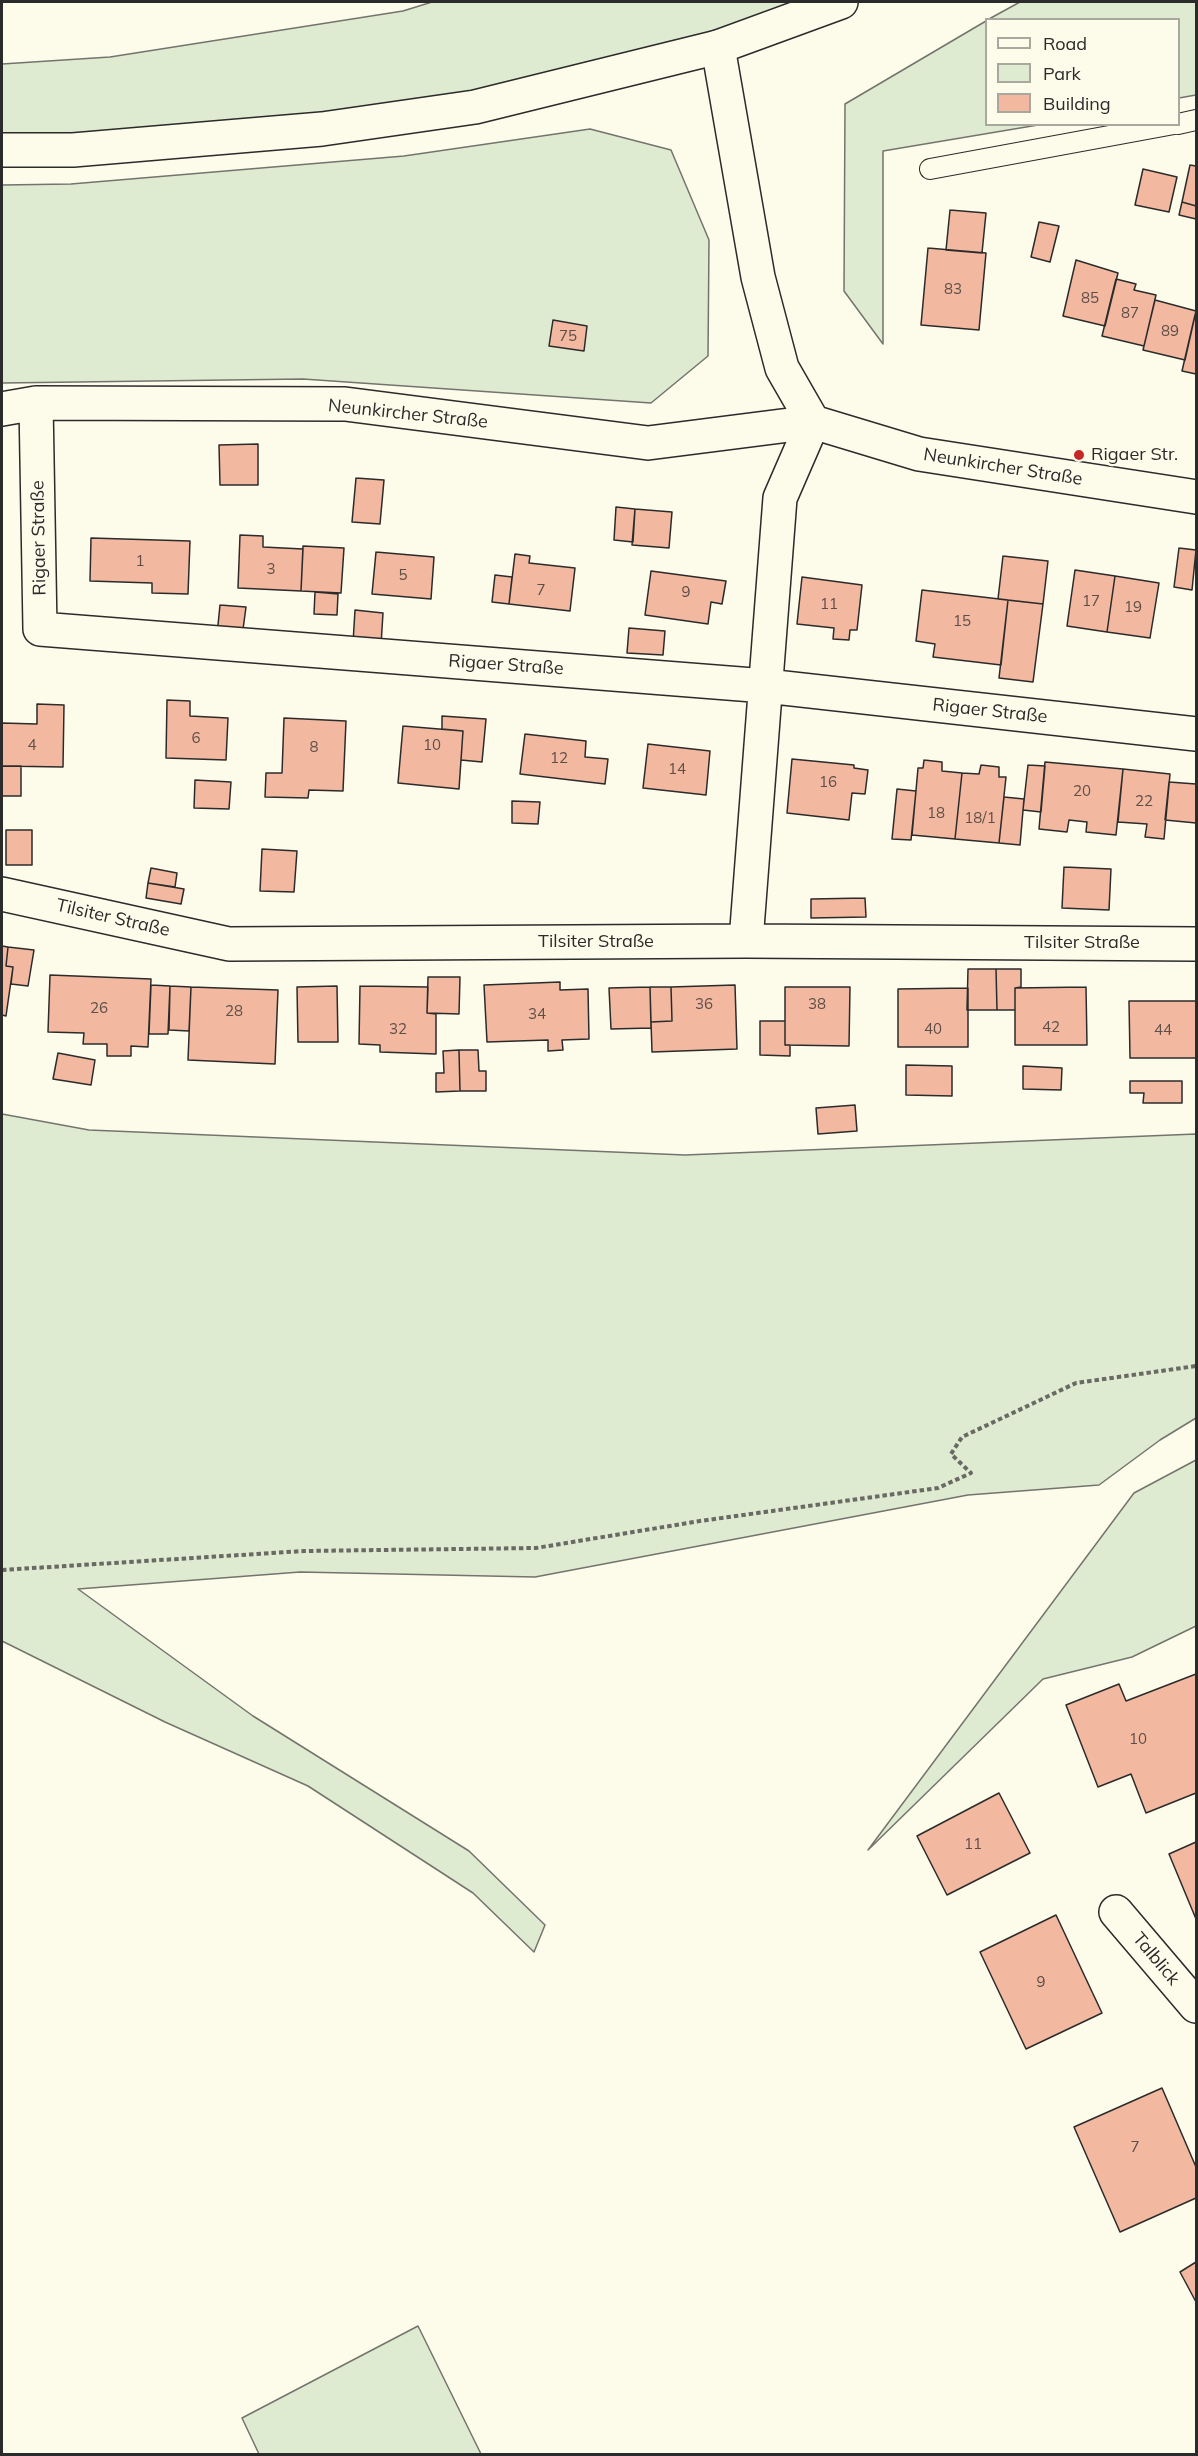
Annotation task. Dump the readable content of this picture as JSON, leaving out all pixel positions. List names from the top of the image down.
{
  "streets": {
    "street": [
      "Neunkircher Straße",
      "Rigaer Straße",
      "Tilsiter Straße",
      "Talblick"
    ]
  },
  "crossings": [
    ["Neunkircher Straße", "Rigaer Straße"]
  ],
  "places": ["Rigaer Str."],
  "house_numbers": [
    "83",
    "85",
    "87",
    "89",
    "75",
    "1",
    "3",
    "5",
    "7",
    "9",
    "17",
    "11",
    "19",
    "15",
    "6",
    "4",
    "10",
    "8",
    "12",
    "14",
    "16",
    "20",
    "22",
    "18",
    "18/1",
    "36",
    "38",
    "26",
    "28",
    "34",
    "42",
    "32",
    "40",
    "44",
    "10",
    "11",
    "9",
    "7"
  ],
  "legend": ["Road", "Park", "Building"]
}
